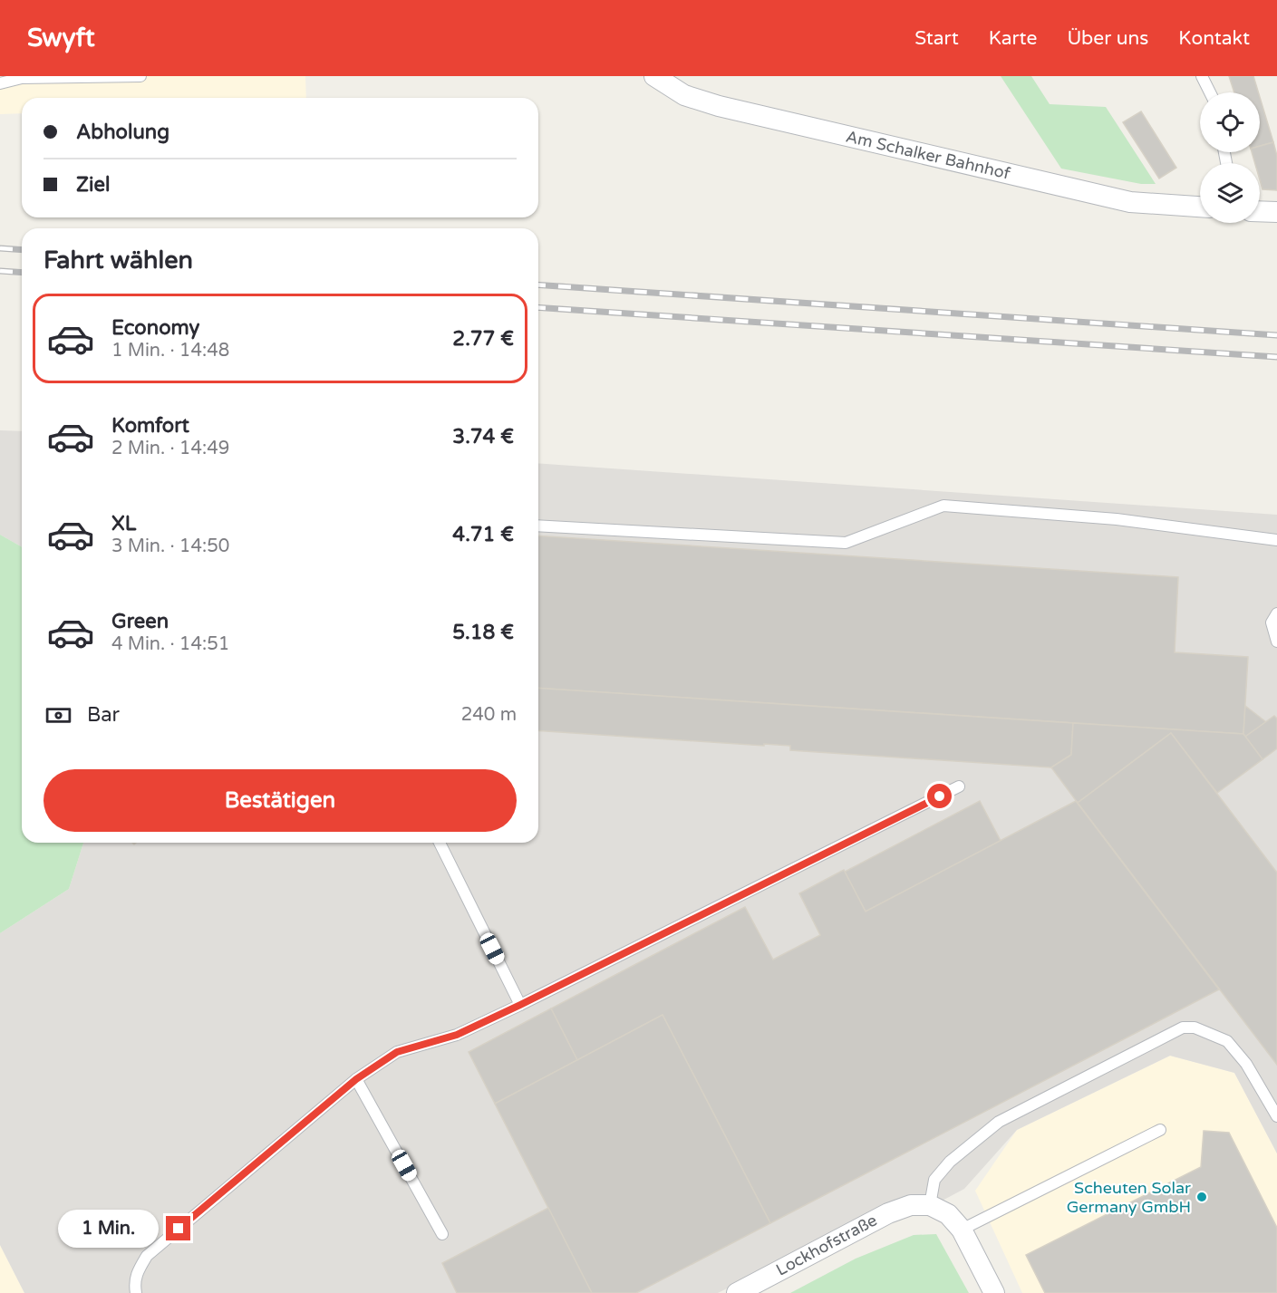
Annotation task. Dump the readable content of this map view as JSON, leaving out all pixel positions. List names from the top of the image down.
{
  "streets": {
    "street": ["Am Schalker Bahnhof", "Lockhofstraße"]
  },
  "places": ["Scheuten Solar Germany GmbH"],
  "page": {
    "header": "Swyft",
    "nav": [
      "Start",
      "Karte",
      "Über uns",
      "Kontakt"
    ],
    "banner": ["Abholung", "Ziel"],
    "heading": "Fahrt wählen",
    "list": [
      {
        "name": "Economy",
        "note": "1 Min. · 14:48",
        "value": "2.77 €"
      },
      {
        "name": "Komfort",
        "note": "2 Min. · 14:49",
        "value": "3.74 €"
      },
      {
        "name": "XL",
        "note": "3 Min. · 14:50",
        "value": "4.71 €"
      },
      {
        "name": "Green",
        "note": "4 Min. · 14:51",
        "value": "5.18 €"
      }
    ],
    "pay": ["Bar", "240 m"],
    "buttons": "Bestätigen",
    "bubble": "1 Min."
  }
}
